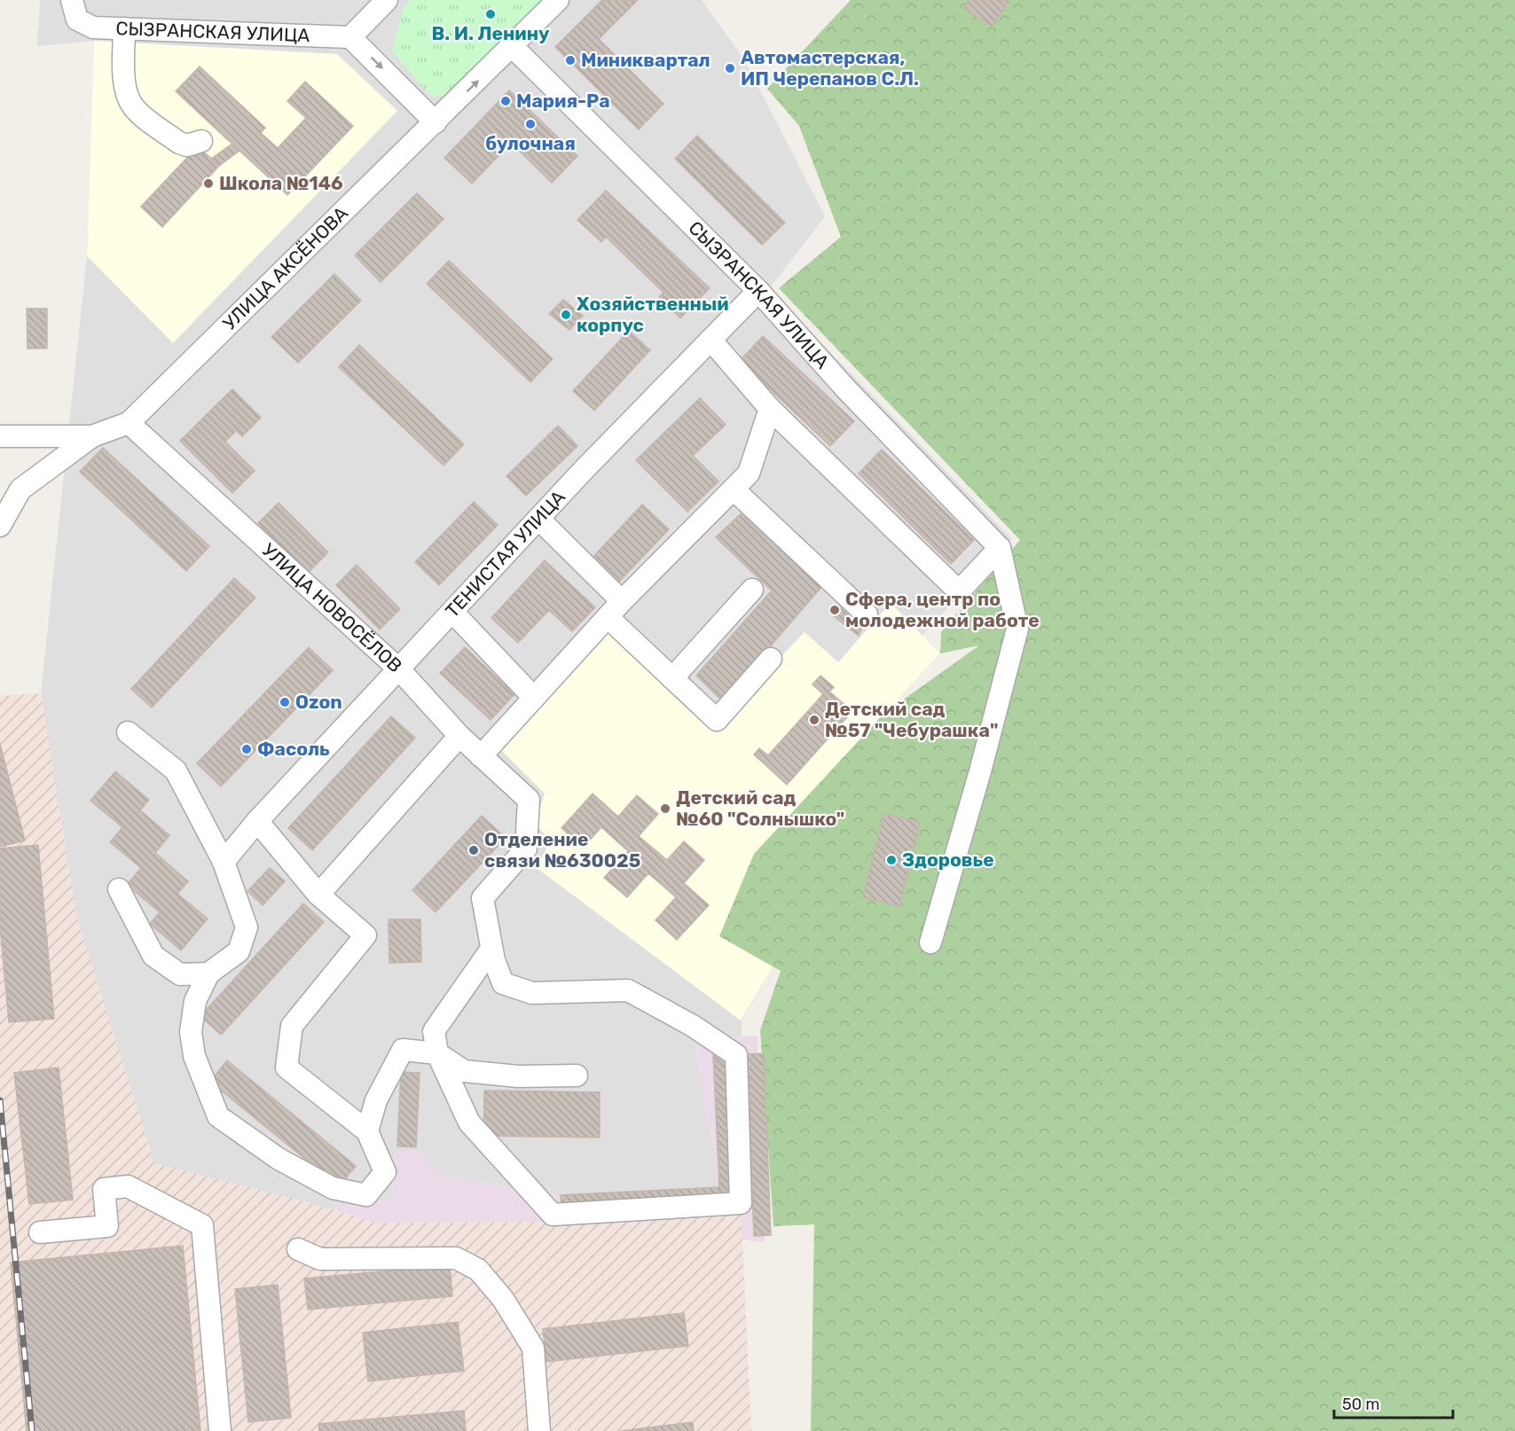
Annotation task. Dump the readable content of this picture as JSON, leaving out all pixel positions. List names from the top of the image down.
{
  "streets": {
    "street": [
      "СЫЗРАНСКАЯ УЛИЦА",
      "УЛИЦА АКСЁНОВА",
      "ТЕНИСТАЯ УЛИЦА",
      "УЛИЦА НОВОСЁЛОВ"
    ]
  },
  "crossings": [
    ["СЫЗРАНСКАЯ УЛИЦА", "УЛИЦА АКСЁНОВА"],
    ["СЫЗРАНСКАЯ УЛИЦА", "ТЕНИСТАЯ УЛИЦА"],
    ["УЛИЦА АКСЁНОВА", "УЛИЦА НОВОСЁЛОВ"],
    ["ТЕНИСТАЯ УЛИЦА", "УЛИЦА НОВОСЁЛОВ"]
  ],
  "places": [
    "В. И. Ленину",
    "Миниквартал",
    "Автомастерская, ИП Черепанов С.Л.",
    "Мария-Ра",
    "булочная",
    "Школа №146",
    "Хозяйственный корпус",
    "Сфера, центр по молодежной работе",
    "Ozon",
    "Детский сад №57 \"Чебурашка\"",
    "Фасоль",
    "Детский сад №60 \"Солнышко\"",
    "Отделение связи №630025",
    "Здоровье"
  ],
  "scale_bar": "50 m"
}
